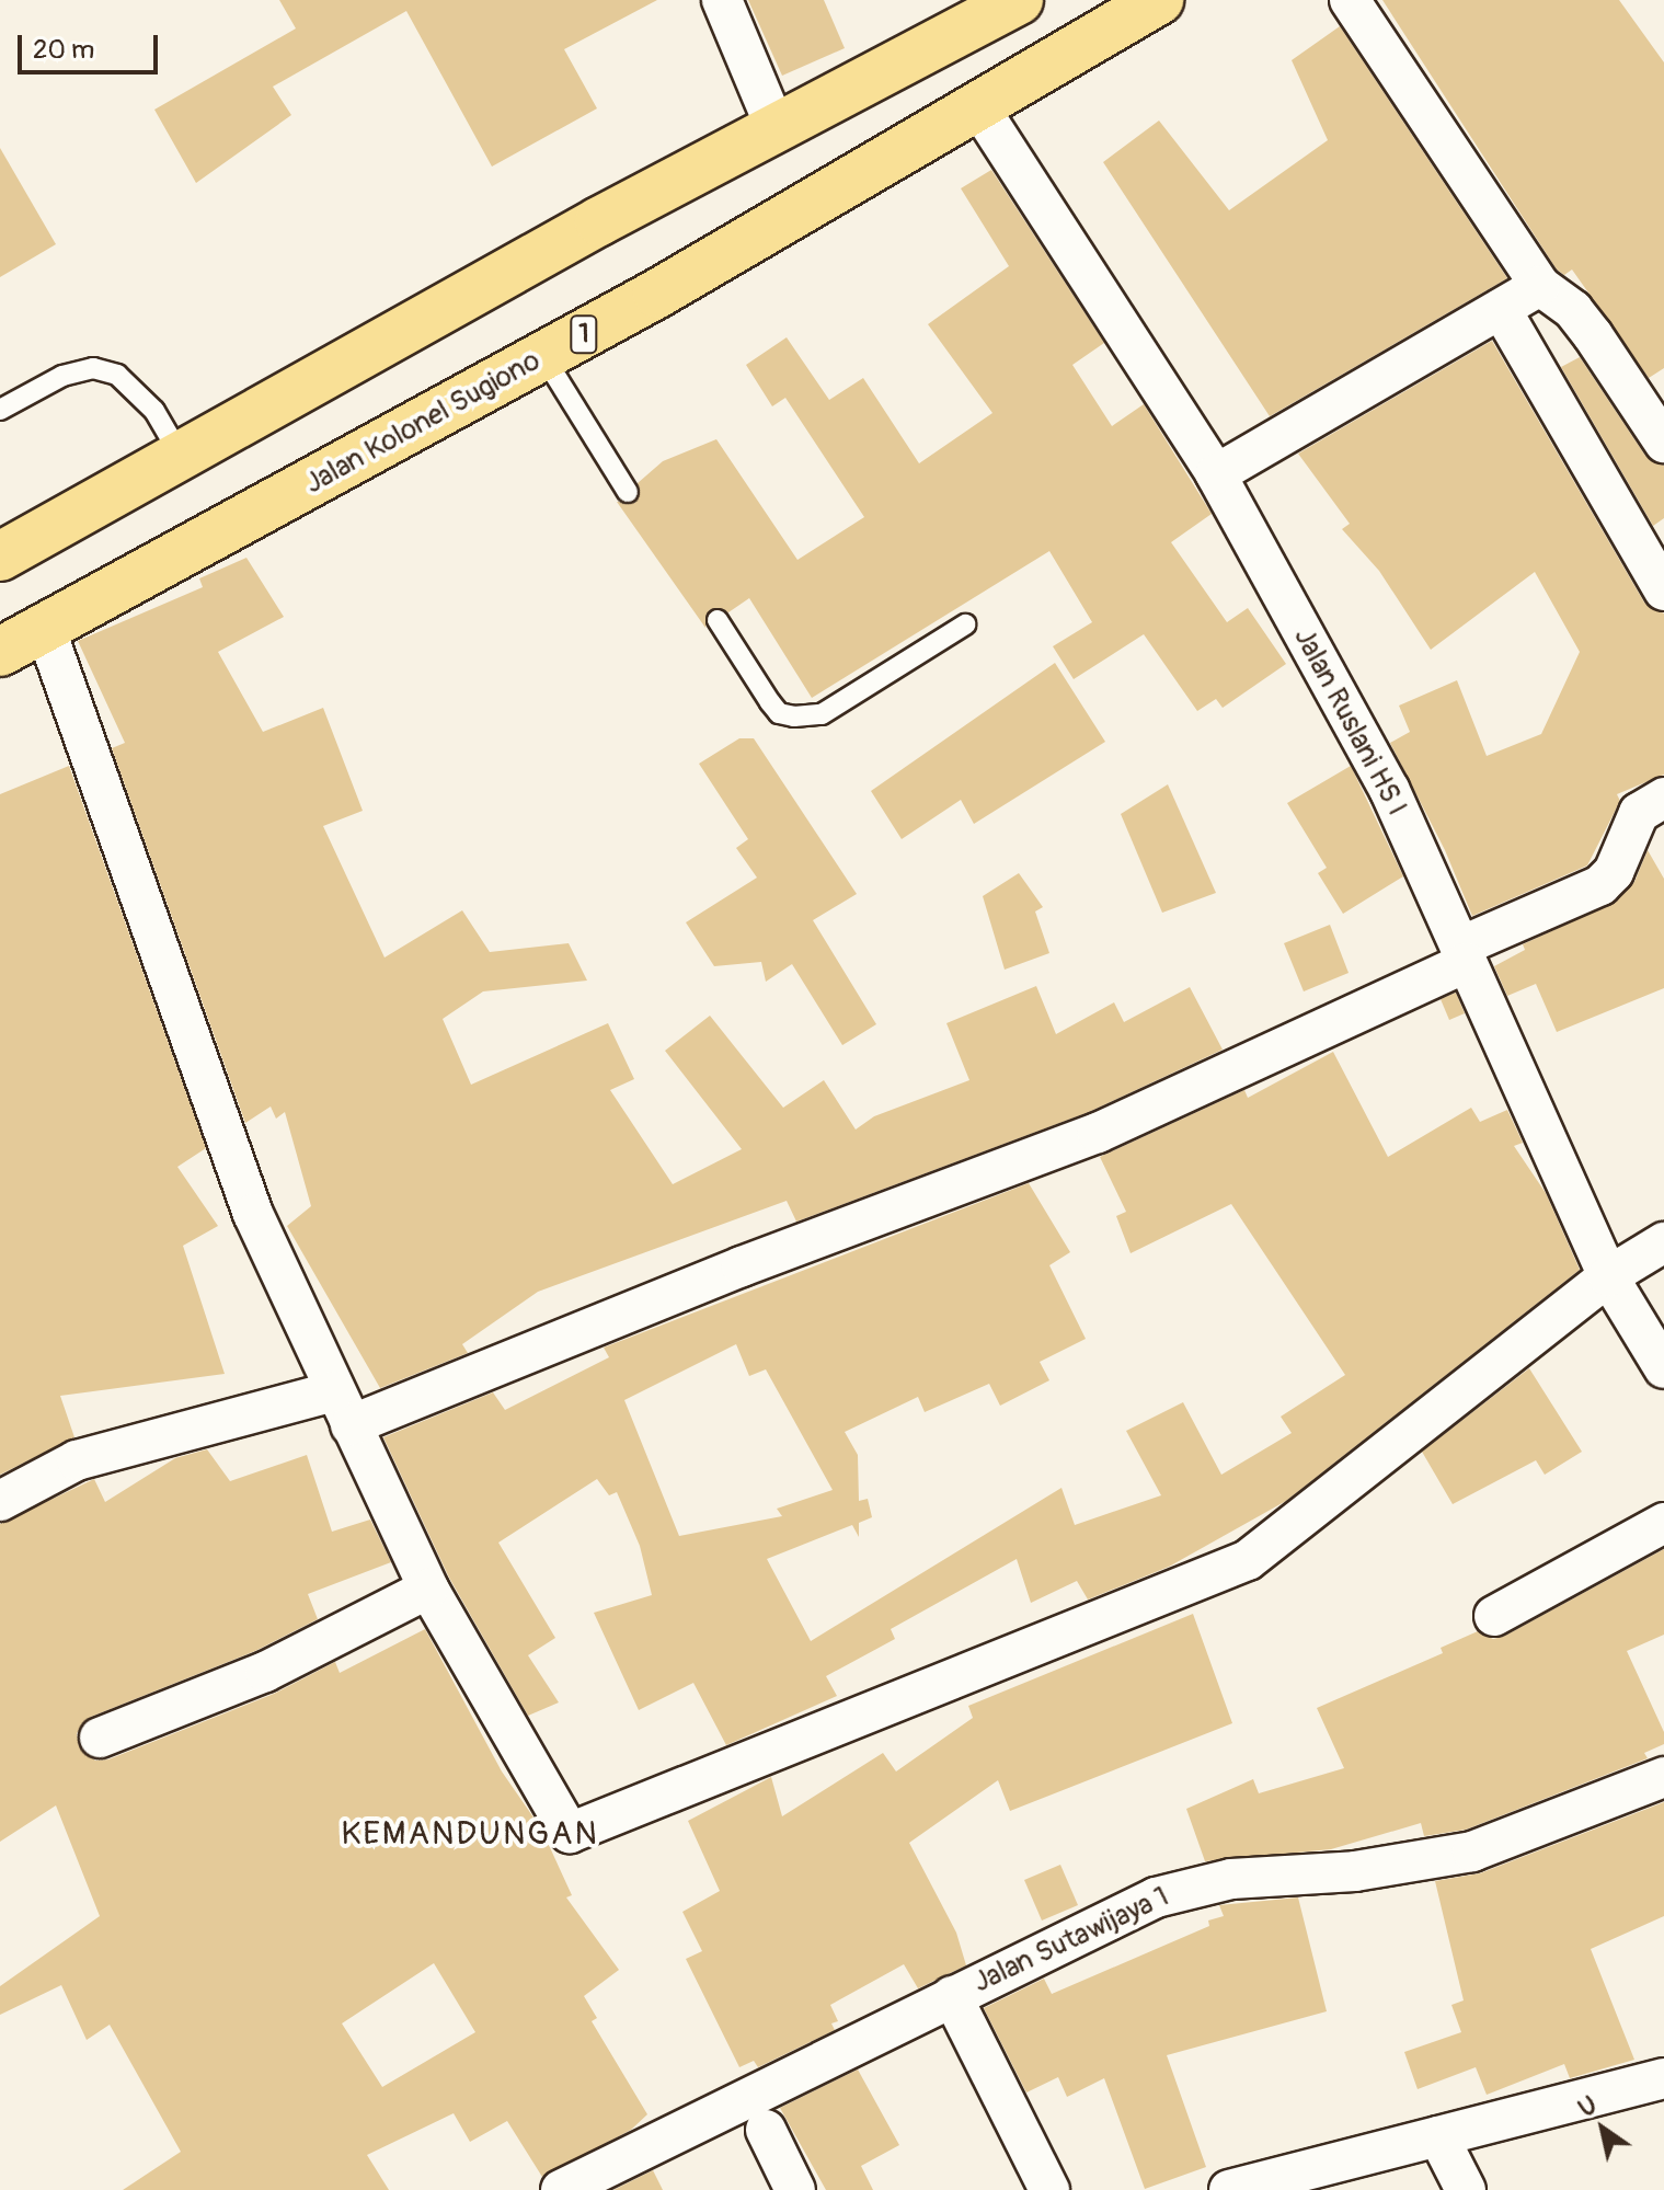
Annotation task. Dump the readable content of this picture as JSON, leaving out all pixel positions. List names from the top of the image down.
{
  "streets": {
    "highway": ["1", "Jalan Kolonel Sugiono"],
    "street": ["Jalan Ruslani HS I", "Jalan Sutawijaya 1"]
  },
  "crossings": [
    ["Jalan Kolonel Sugiono", "Jalan Ruslani HS I"]
  ],
  "districts": ["KEMANDUNGAN"],
  "scale_bar": "20 m",
  "north": "top left"
}
